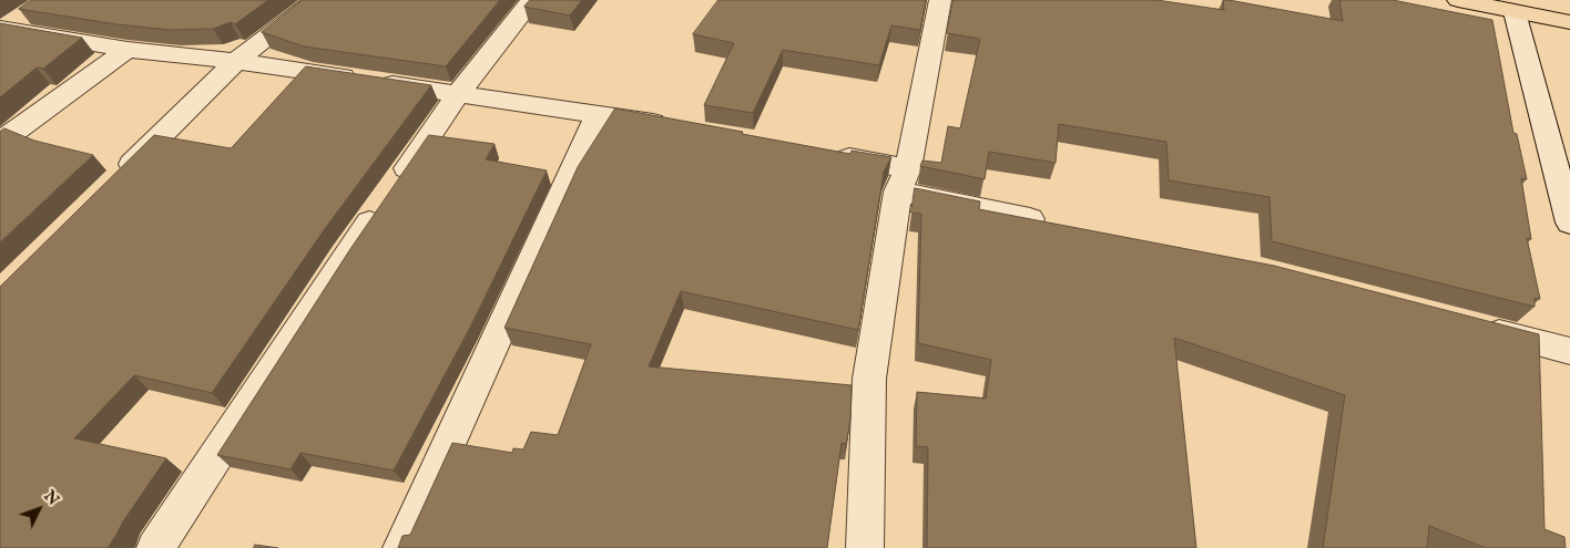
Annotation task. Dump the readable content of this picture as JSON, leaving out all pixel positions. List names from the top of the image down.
{
  "north": "top right"
}
